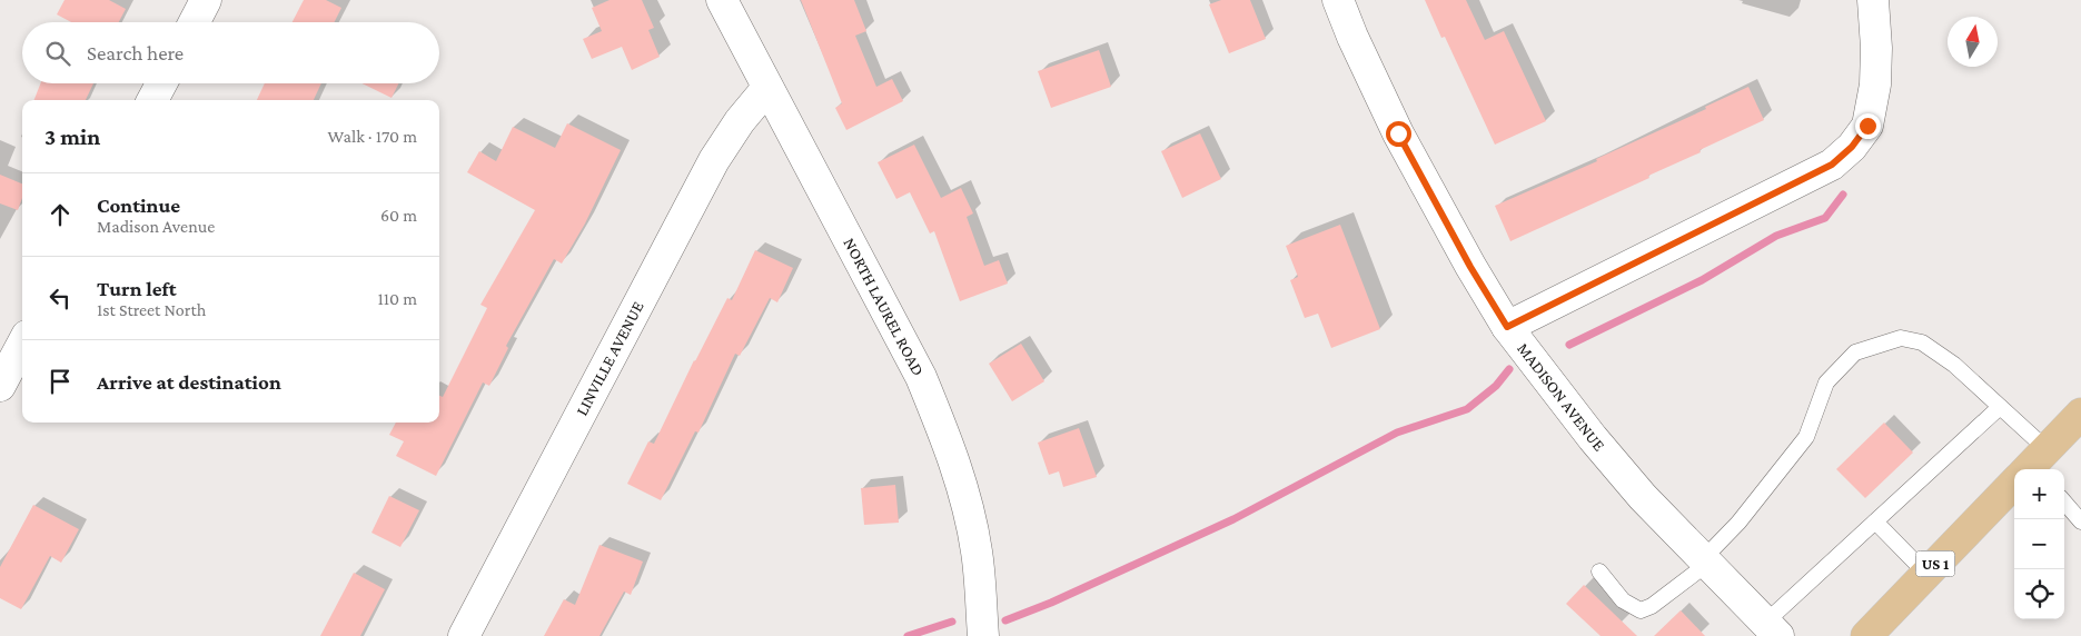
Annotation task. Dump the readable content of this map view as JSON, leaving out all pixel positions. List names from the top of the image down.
{
  "streets": {
    "main road": ["US 1"],
    "street": ["NORTH LAUREL ROAD", "LINVILLE AVENUE", "MADISON AVENUE"]
  },
  "crossings": [
    ["NORTH LAUREL ROAD", "LINVILLE AVENUE"]
  ],
  "north": "top",
  "page": {
    "search": "Search here",
    "heading": ["3 min", "Walk · 170 m"],
    "list": [
      ["Continue", "Madison Avenue", "60 m"],
      ["Turn left", "1st Street North", "110 m"],
      "Arrive at destination"
    ],
    "map_buttons": ["+", "−"]
  }
}
